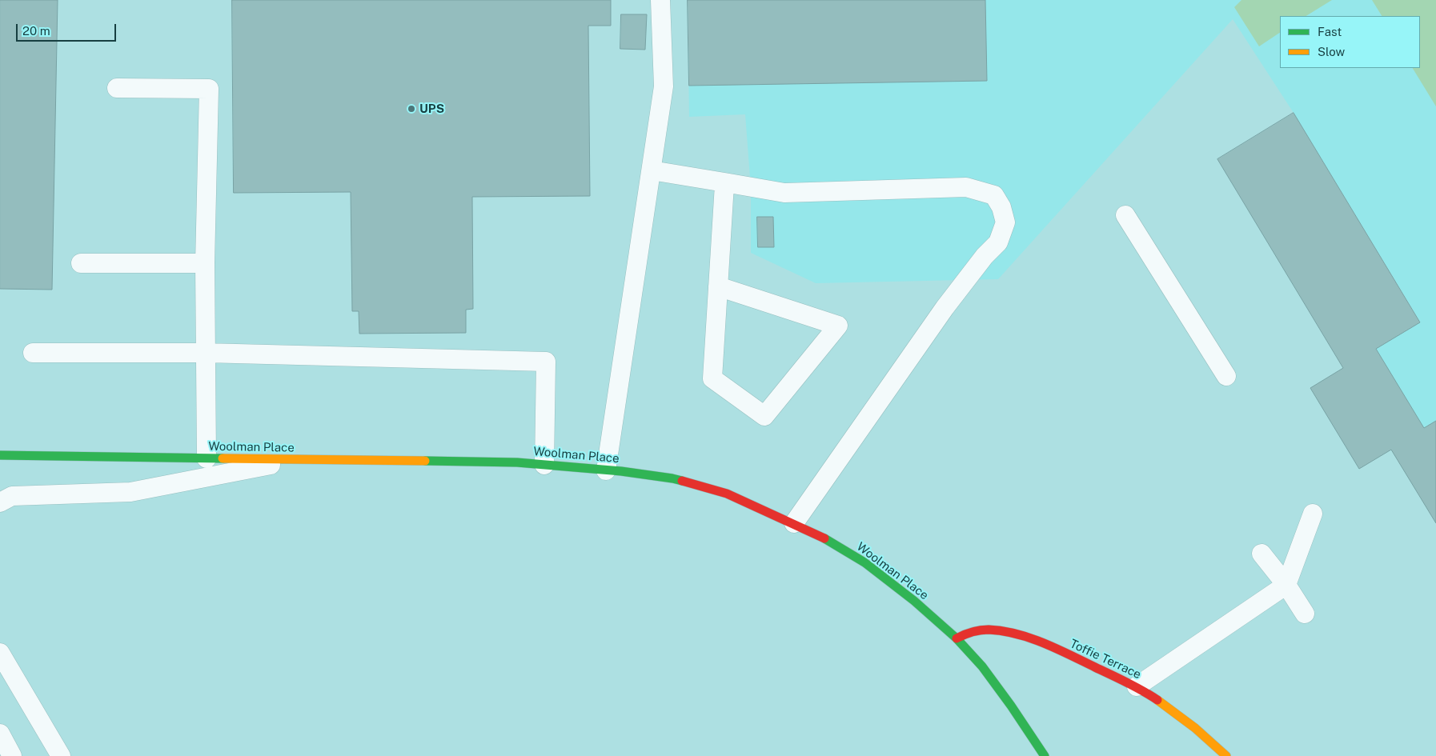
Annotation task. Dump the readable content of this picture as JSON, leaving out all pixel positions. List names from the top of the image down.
{
  "streets": {
    "street": ["Woolman Place", "Toffie Terrace"]
  },
  "crossings": [
    ["Woolman Place", "Toffie Terrace"]
  ],
  "places": ["UPS"],
  "legend": ["Fast", "Slow"],
  "scale_bar": "20 m"
}
